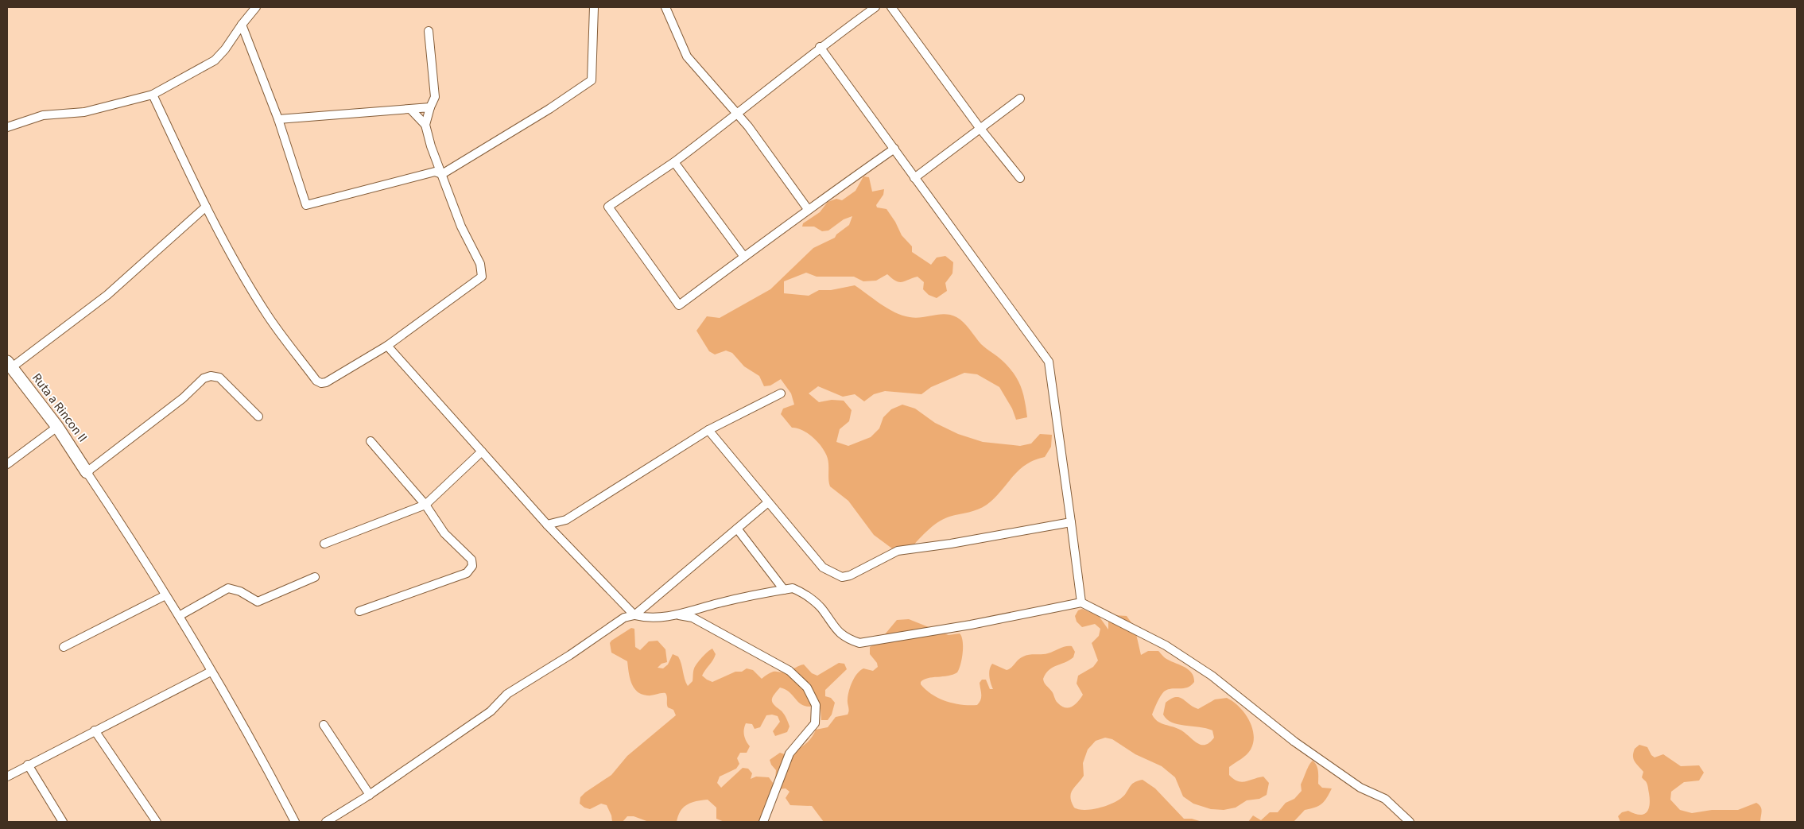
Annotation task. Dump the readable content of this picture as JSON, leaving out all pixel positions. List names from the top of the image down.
{
  "streets": {
    "street": ["Ruta a Rincon II"]
  }
}
